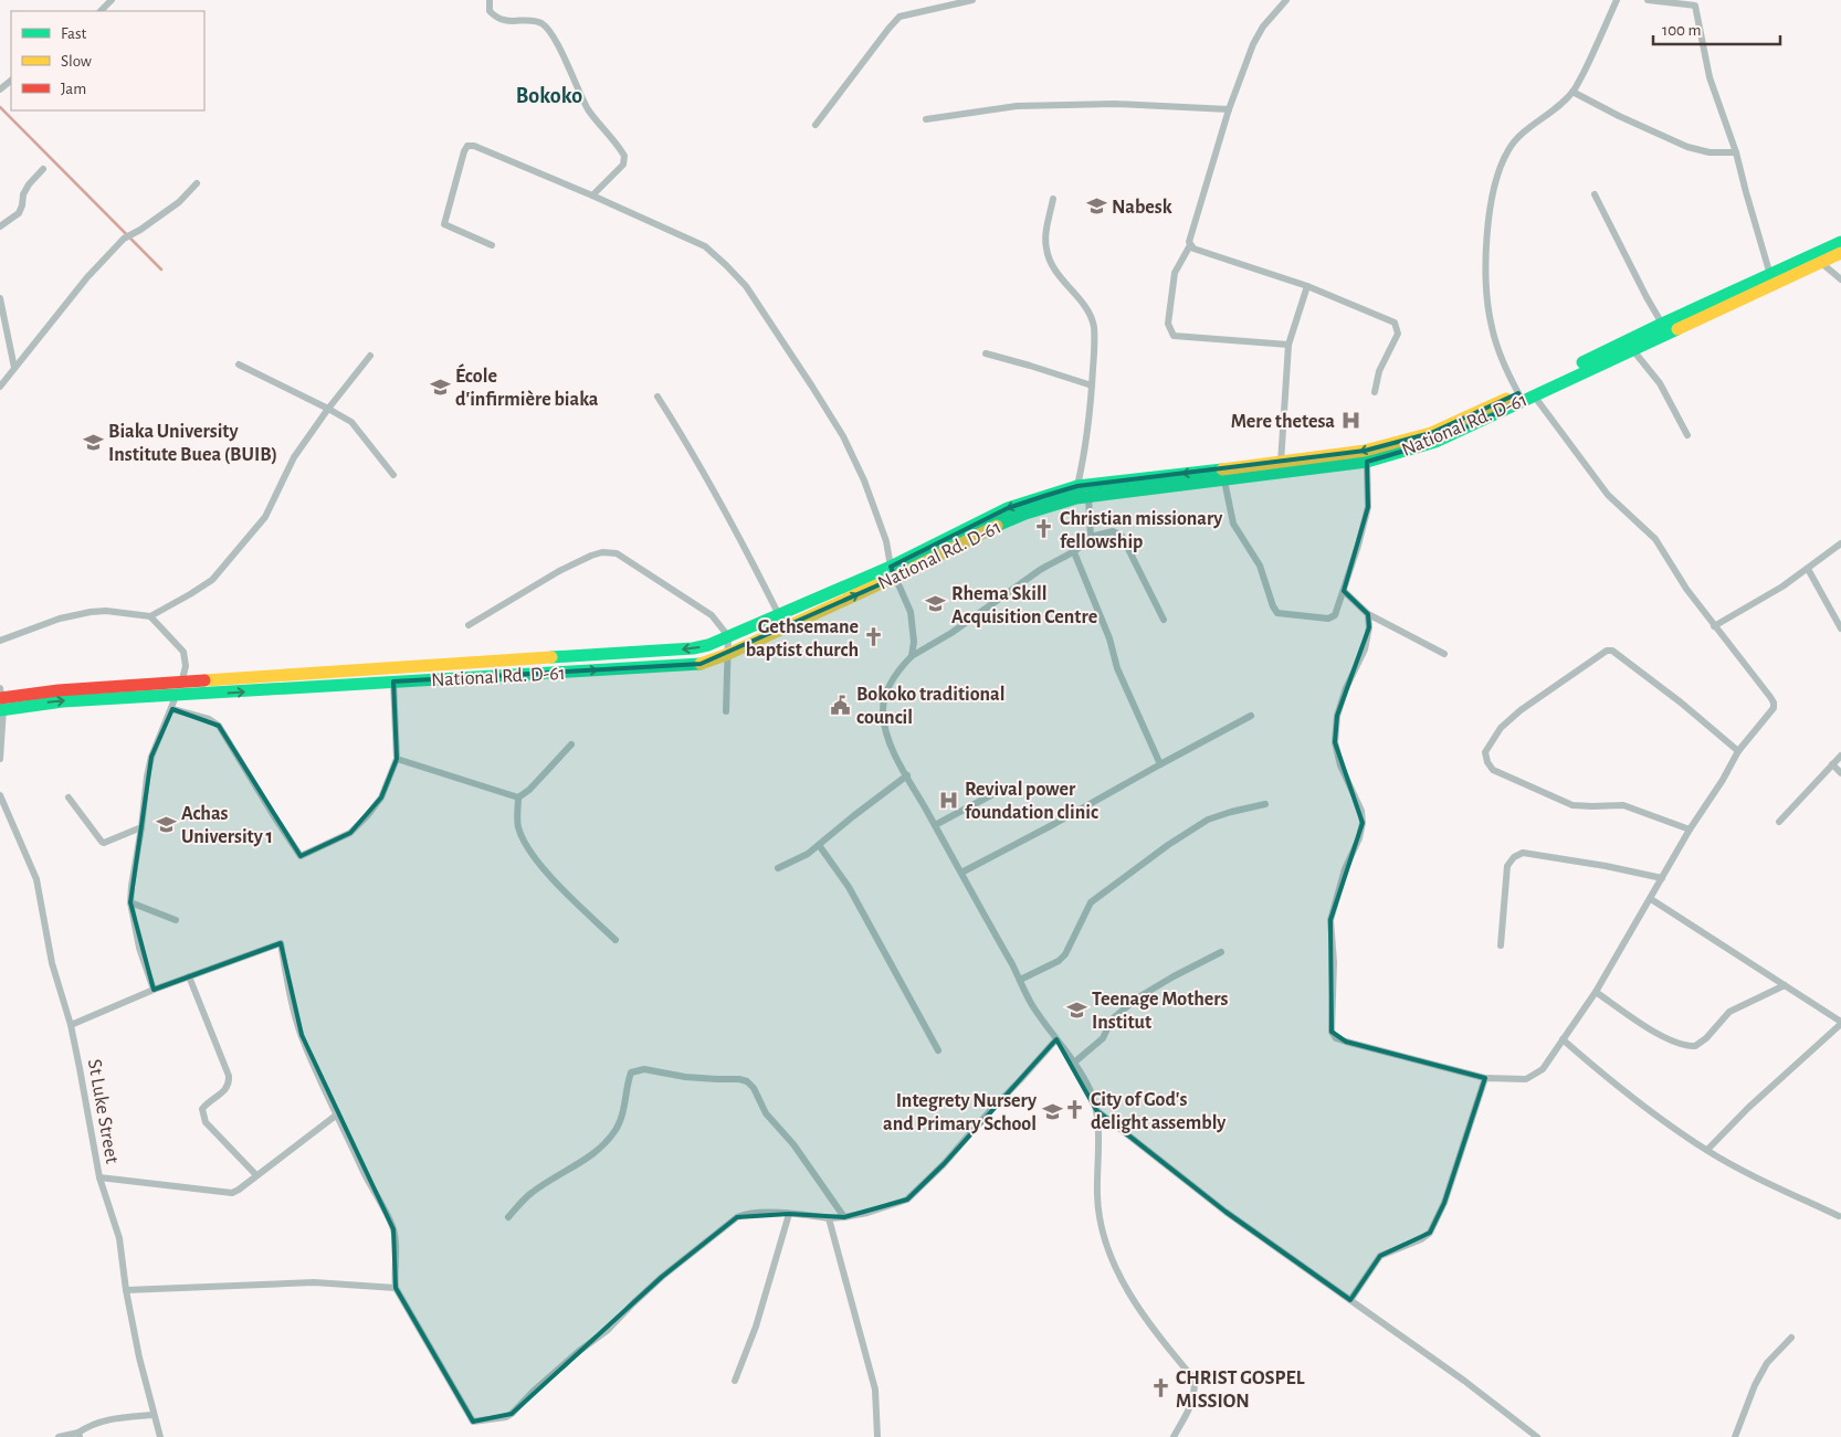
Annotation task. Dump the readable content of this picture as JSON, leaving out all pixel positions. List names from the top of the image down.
{
  "streets": {
    "highway": ["National Rd. D-61"],
    "street": ["St Luke Street"]
  },
  "districts": ["Bokoko"],
  "places": {
    "school or university": [
      "Nabesk",
      "École d'infirmière biaka",
      "Biaka University Institute Buea (BUIB)",
      "Rhema Skill Acquisition Centre",
      "Achas University 1",
      "Teenage Mothers Institut",
      "Integrety Nursery and Primary School"
    ],
    "hospital": ["Mere thetesa", "Revival power foundation clinic"],
    "church": [
      "Christian missionary fellowship",
      "Gethsemane baptist church",
      "City of God's delight assembly",
      "CHRIST GOSPEL MISSION"
    ],
    "public building": ["Bokoko traditional council"]
  },
  "legend": ["Fast", "Slow", "Jam"],
  "scale_bar": "100 m"
}
